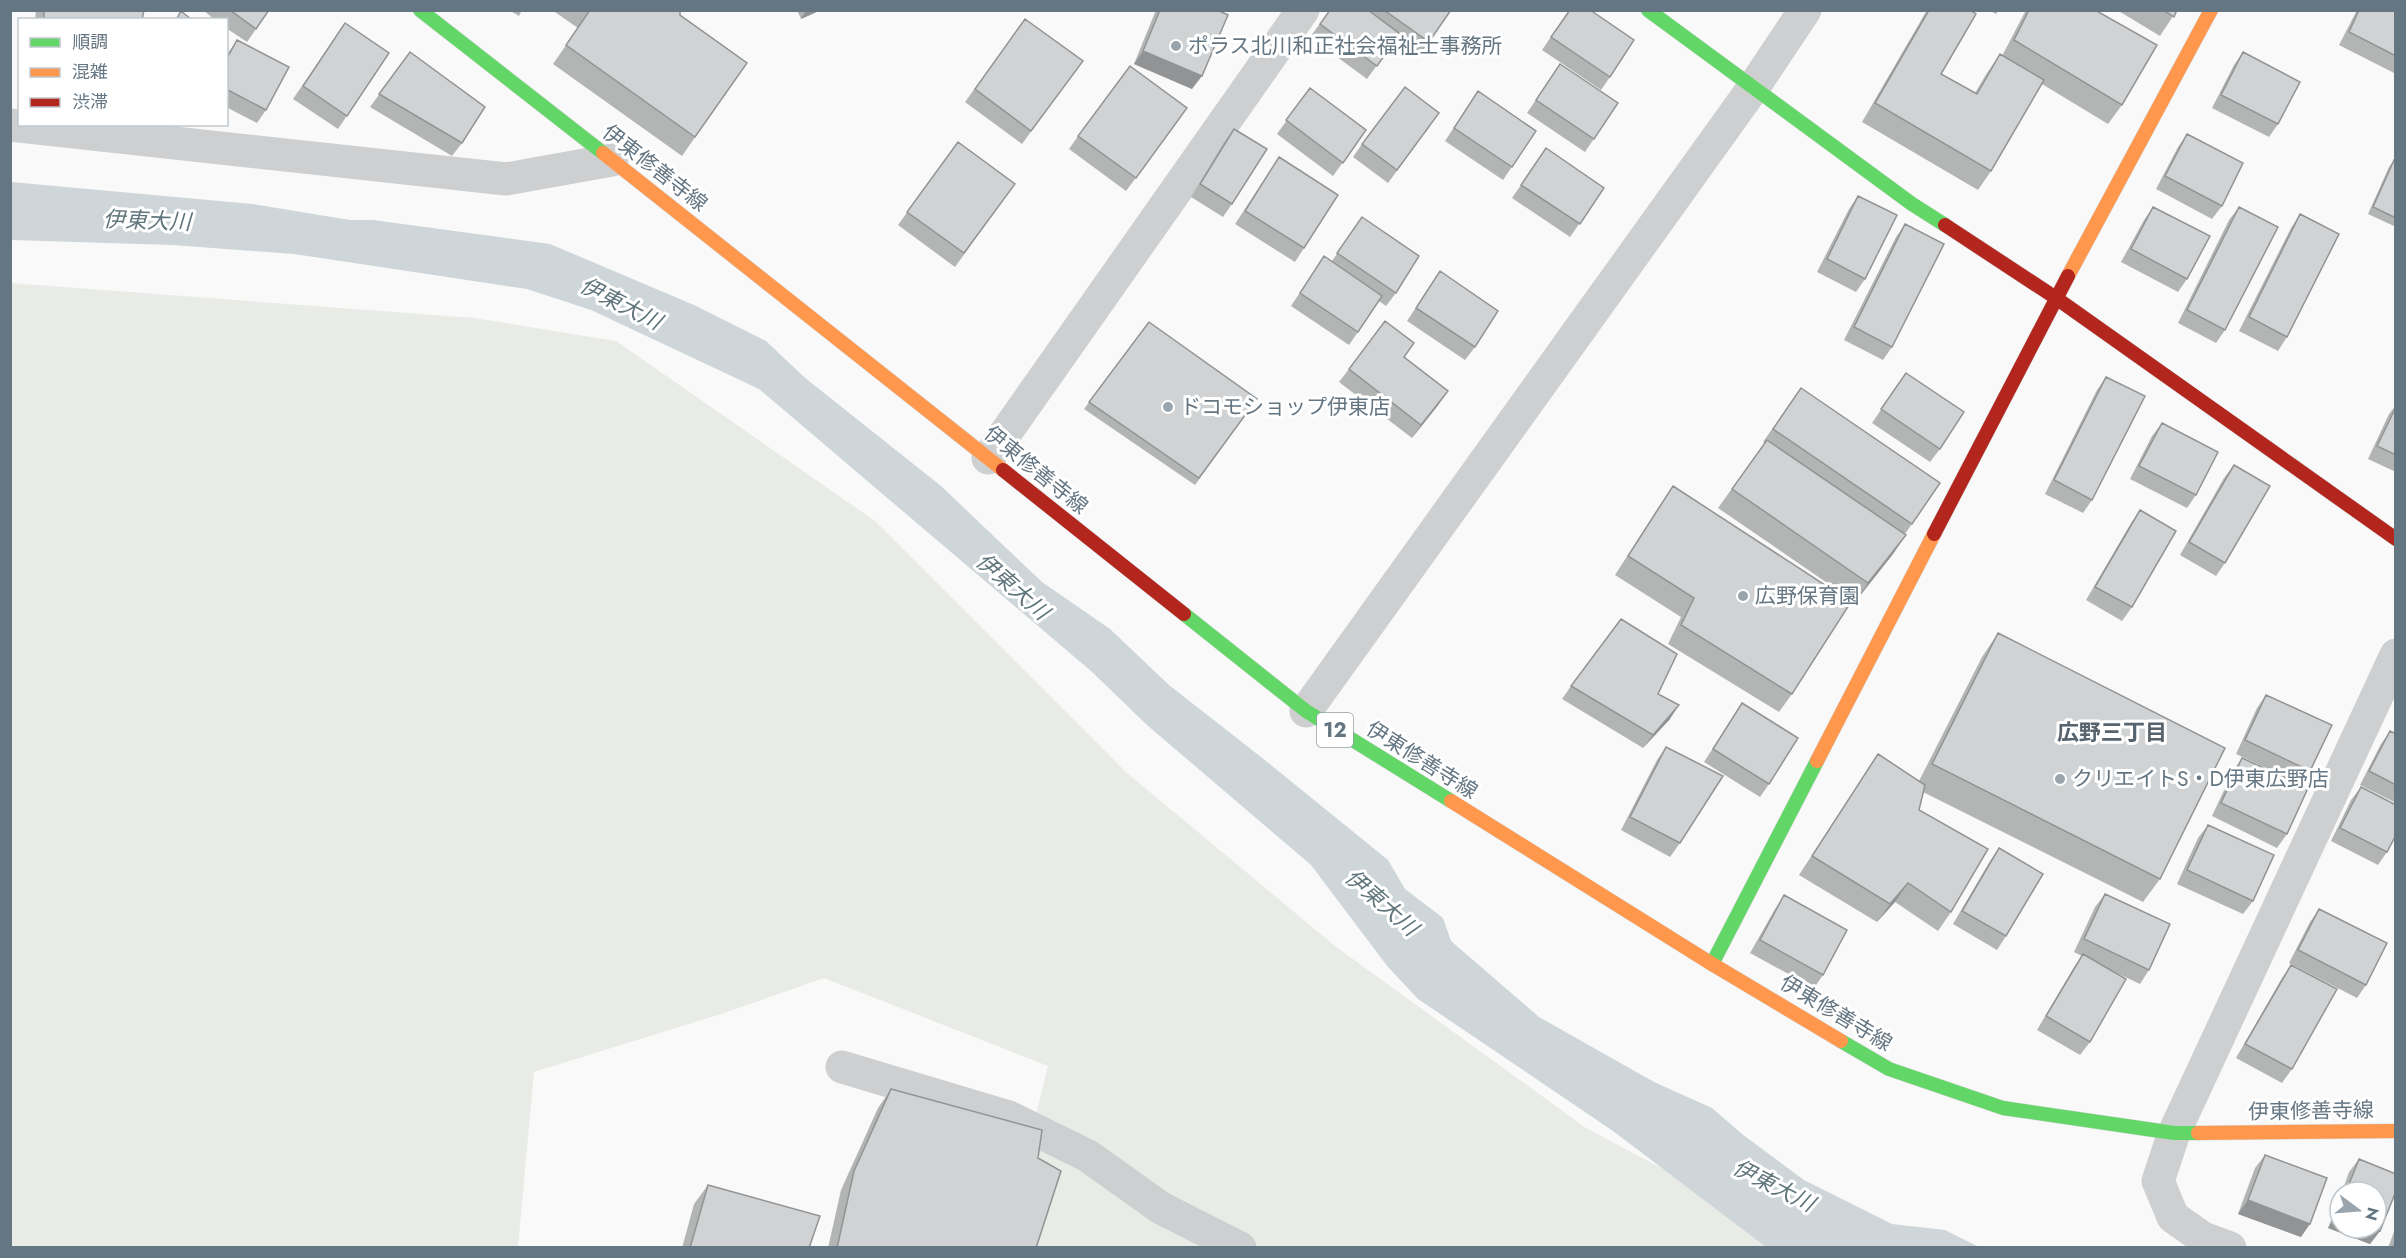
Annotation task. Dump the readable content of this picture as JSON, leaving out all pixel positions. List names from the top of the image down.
{
  "streets": {
    "main road": ["伊東修善寺線", "12"]
  },
  "districts": ["広野三丁目"],
  "water": ["伊東大川"],
  "places": [
    "ポラス北川和正社会福祉士事務所",
    "ドコモショップ伊東店",
    "広野保育園",
    "クリエイトS・D伊東広野店"
  ],
  "legend": ["順調", "混雑", "渋滞"],
  "north": "right"
}
